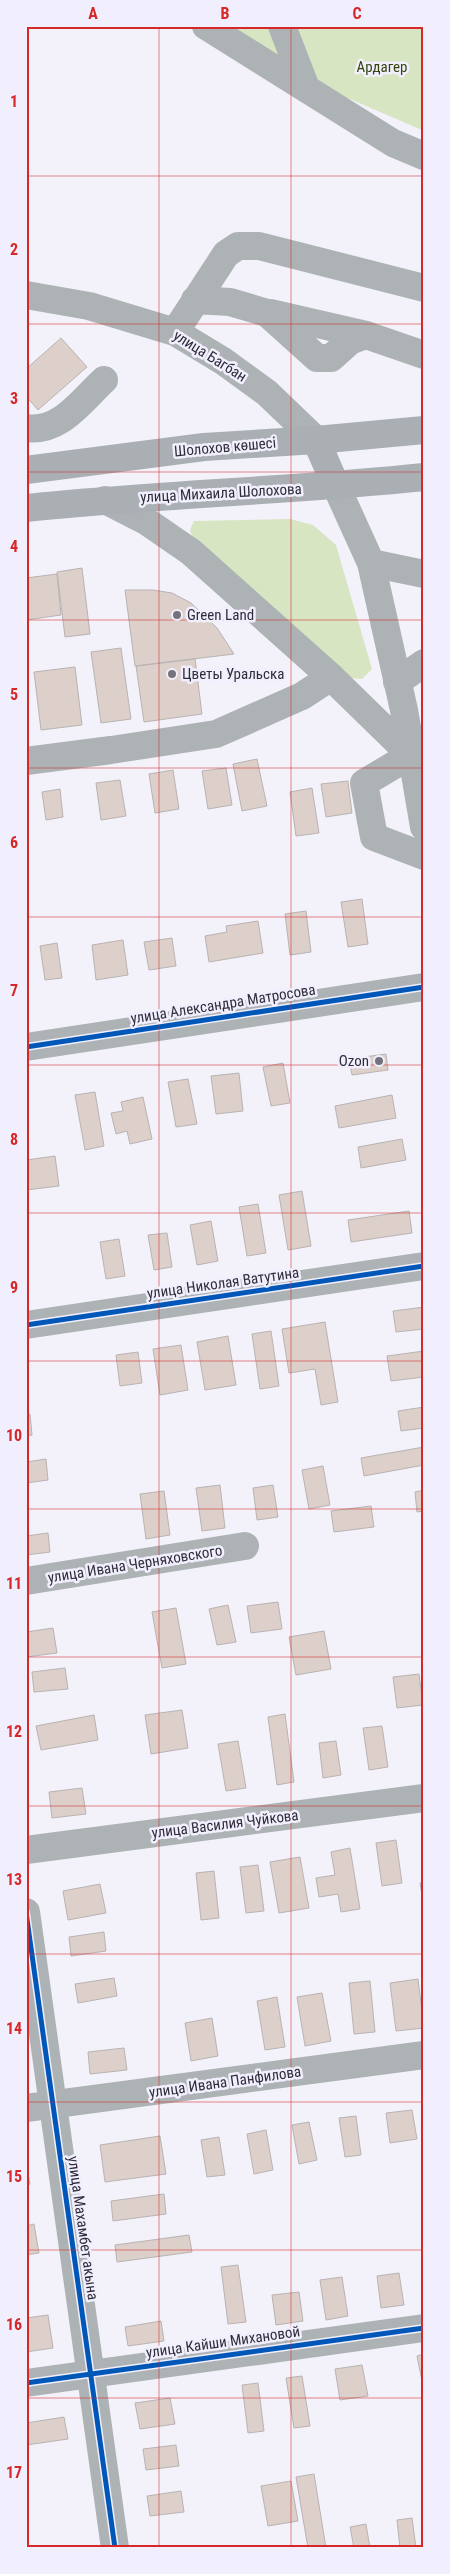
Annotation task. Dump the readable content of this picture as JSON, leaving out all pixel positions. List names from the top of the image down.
{
  "streets": {
    "highway": ["Шолохов көшесі", "улица Михаила Шолохова"],
    "street": [
      "улица Багбан",
      "улица Александра Матросова",
      "улица Николая Ватутина",
      "улица Ивана Черняховского",
      "улица Василия Чуйкова",
      "улица Ивана Панфилова",
      "улица Махамбет акына",
      "улица Кайши Михановой"
    ]
  },
  "crossings": [
    ["улица Багбан", "Шолохов көшесі"],
    ["улица Ивана Панфилова", "улица Махамбет акына"],
    ["улица Махамбет акына", "улица Кайши Михановой"]
  ],
  "parks": ["Ардагер"],
  "places": ["Green Land", "Цветы Уральска", "Ozon"],
  "grid": {
    "columns": ["A", "B", "C"],
    "rows": [
      "1",
      "2",
      "3",
      "4",
      "5",
      "6",
      "7",
      "8",
      "9",
      "10",
      "11",
      "12",
      "13",
      "14",
      "15",
      "16",
      "17"
    ]
  }
}
